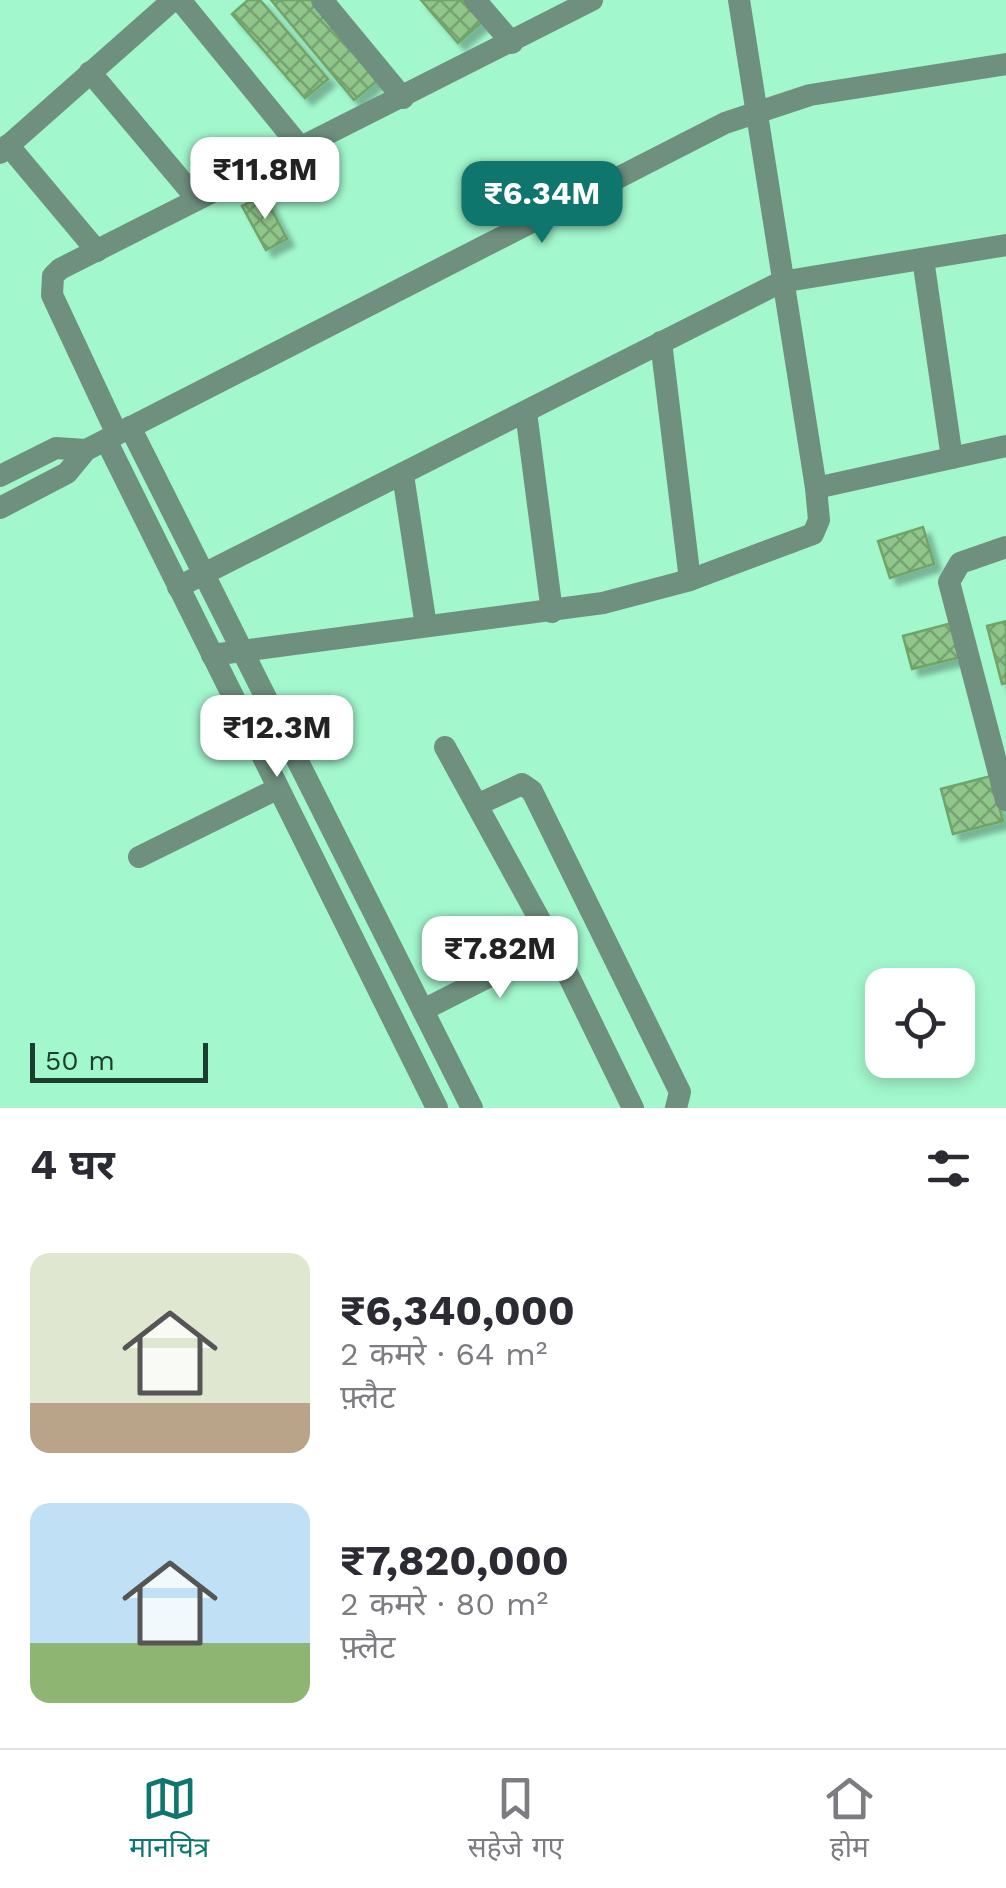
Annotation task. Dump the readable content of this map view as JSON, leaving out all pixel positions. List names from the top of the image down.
{
  "scale_bar": "50 m",
  "page": {
    "price": [
      "₹11.8M",
      "₹6.34M",
      "₹12.3M",
      "₹7.82M"
    ],
    "scale": "50 m",
    "heading": "4 घर",
    "list": [
      {
        "name": "₹6,340,000",
        "note": "2 कमरे · 64 m² · फ़्लैट"
      },
      {
        "name": "₹7,820,000",
        "note": "2 कमरे · 80 m² · फ़्लैट"
      }
    ],
    "tabs": ["मानचित्र", "सहेजे गए", "होम"]
  }
}
